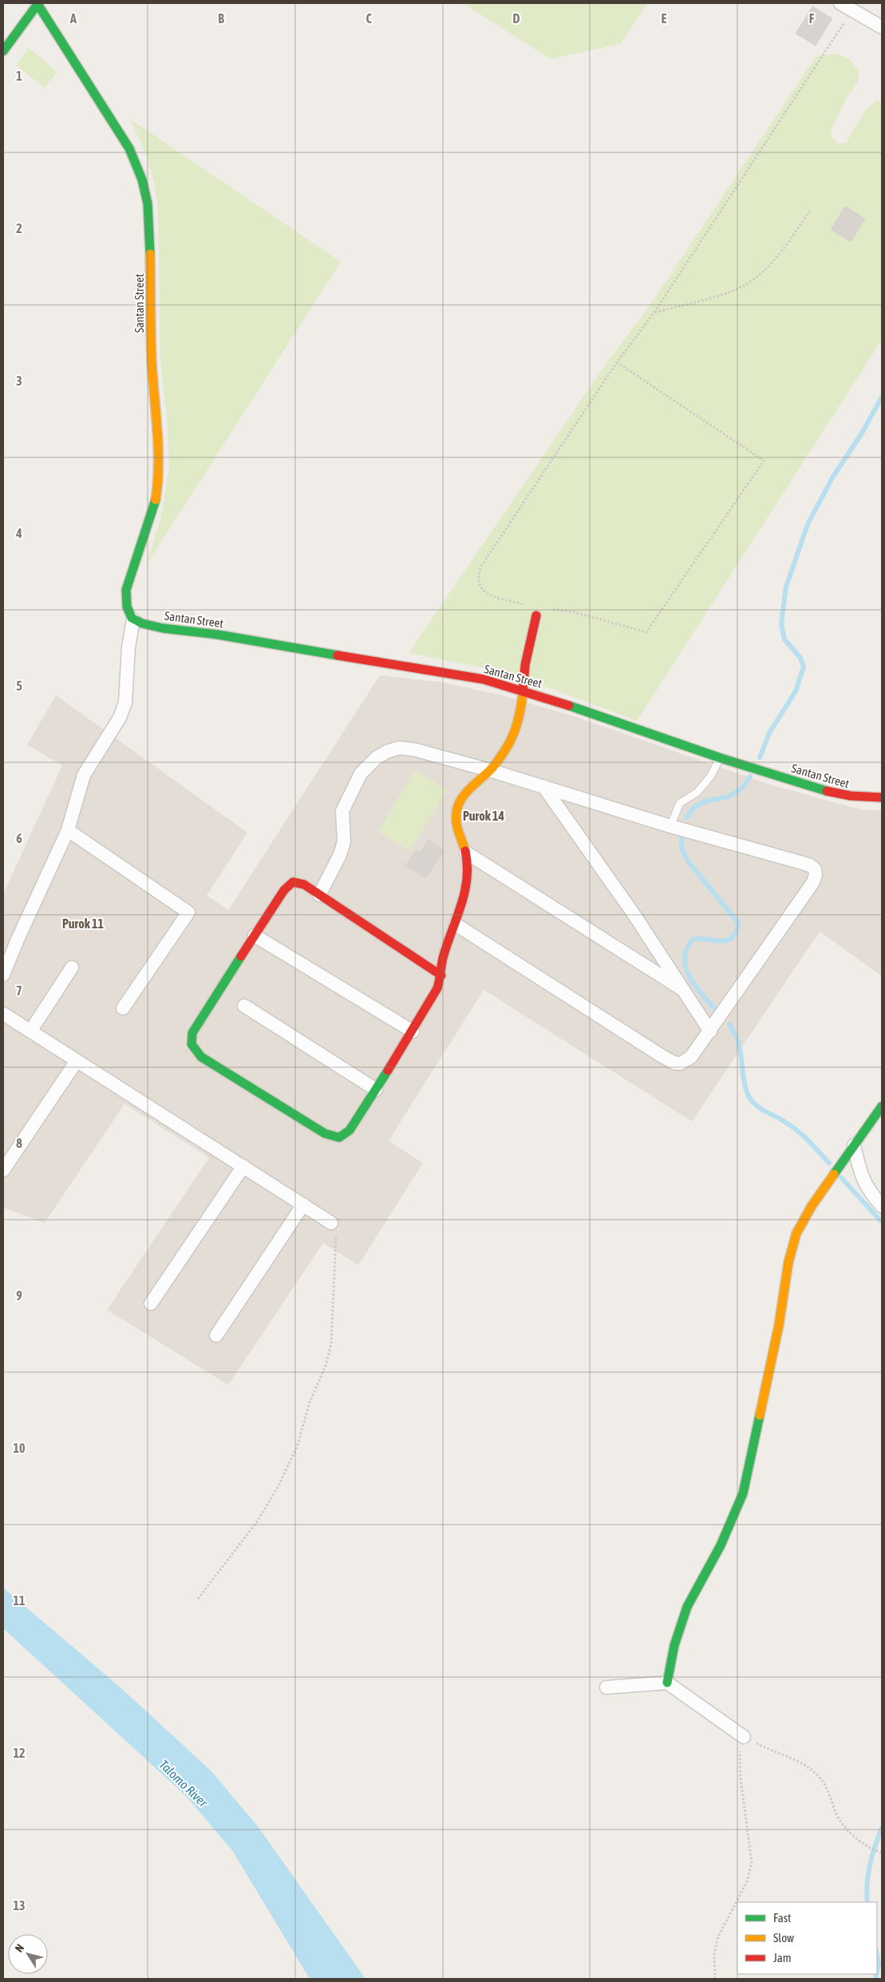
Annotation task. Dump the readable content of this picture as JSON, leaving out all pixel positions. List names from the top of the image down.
{
  "streets": {
    "street": ["Santan Street"]
  },
  "districts": ["Purok 14", "Purok 11"],
  "water": ["Talomo River"],
  "legend": ["Fast", "Slow", "Jam"],
  "north": "top left",
  "grid": {
    "columns": [
      "A",
      "B",
      "C",
      "D",
      "E",
      "F"
    ],
    "rows": [
      "1",
      "2",
      "3",
      "4",
      "5",
      "6",
      "7",
      "8",
      "9",
      "10",
      "11",
      "12",
      "13"
    ]
  }
}
